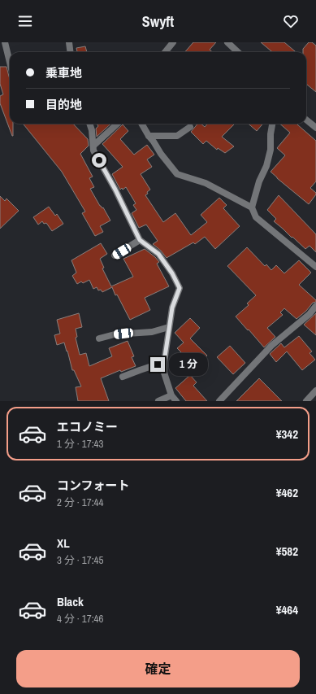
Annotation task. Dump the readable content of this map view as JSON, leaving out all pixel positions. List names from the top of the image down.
{
  "page": {
    "header": "Swyft",
    "banner": ["乗車地", "目的地"],
    "bubble": "1 分",
    "list": [
      {
        "name": "エコノミー",
        "note": "1 分 · 17:43",
        "value": "¥342"
      },
      {
        "name": "コンフォート",
        "note": "2 分 · 17:44",
        "value": "¥462"
      },
      {
        "name": "XL",
        "note": "3 分 · 17:45",
        "value": "¥582"
      },
      {
        "name": "Black",
        "note": "4 分 · 17:46",
        "value": "¥464"
      }
    ],
    "buttons": "確定"
  }
}
